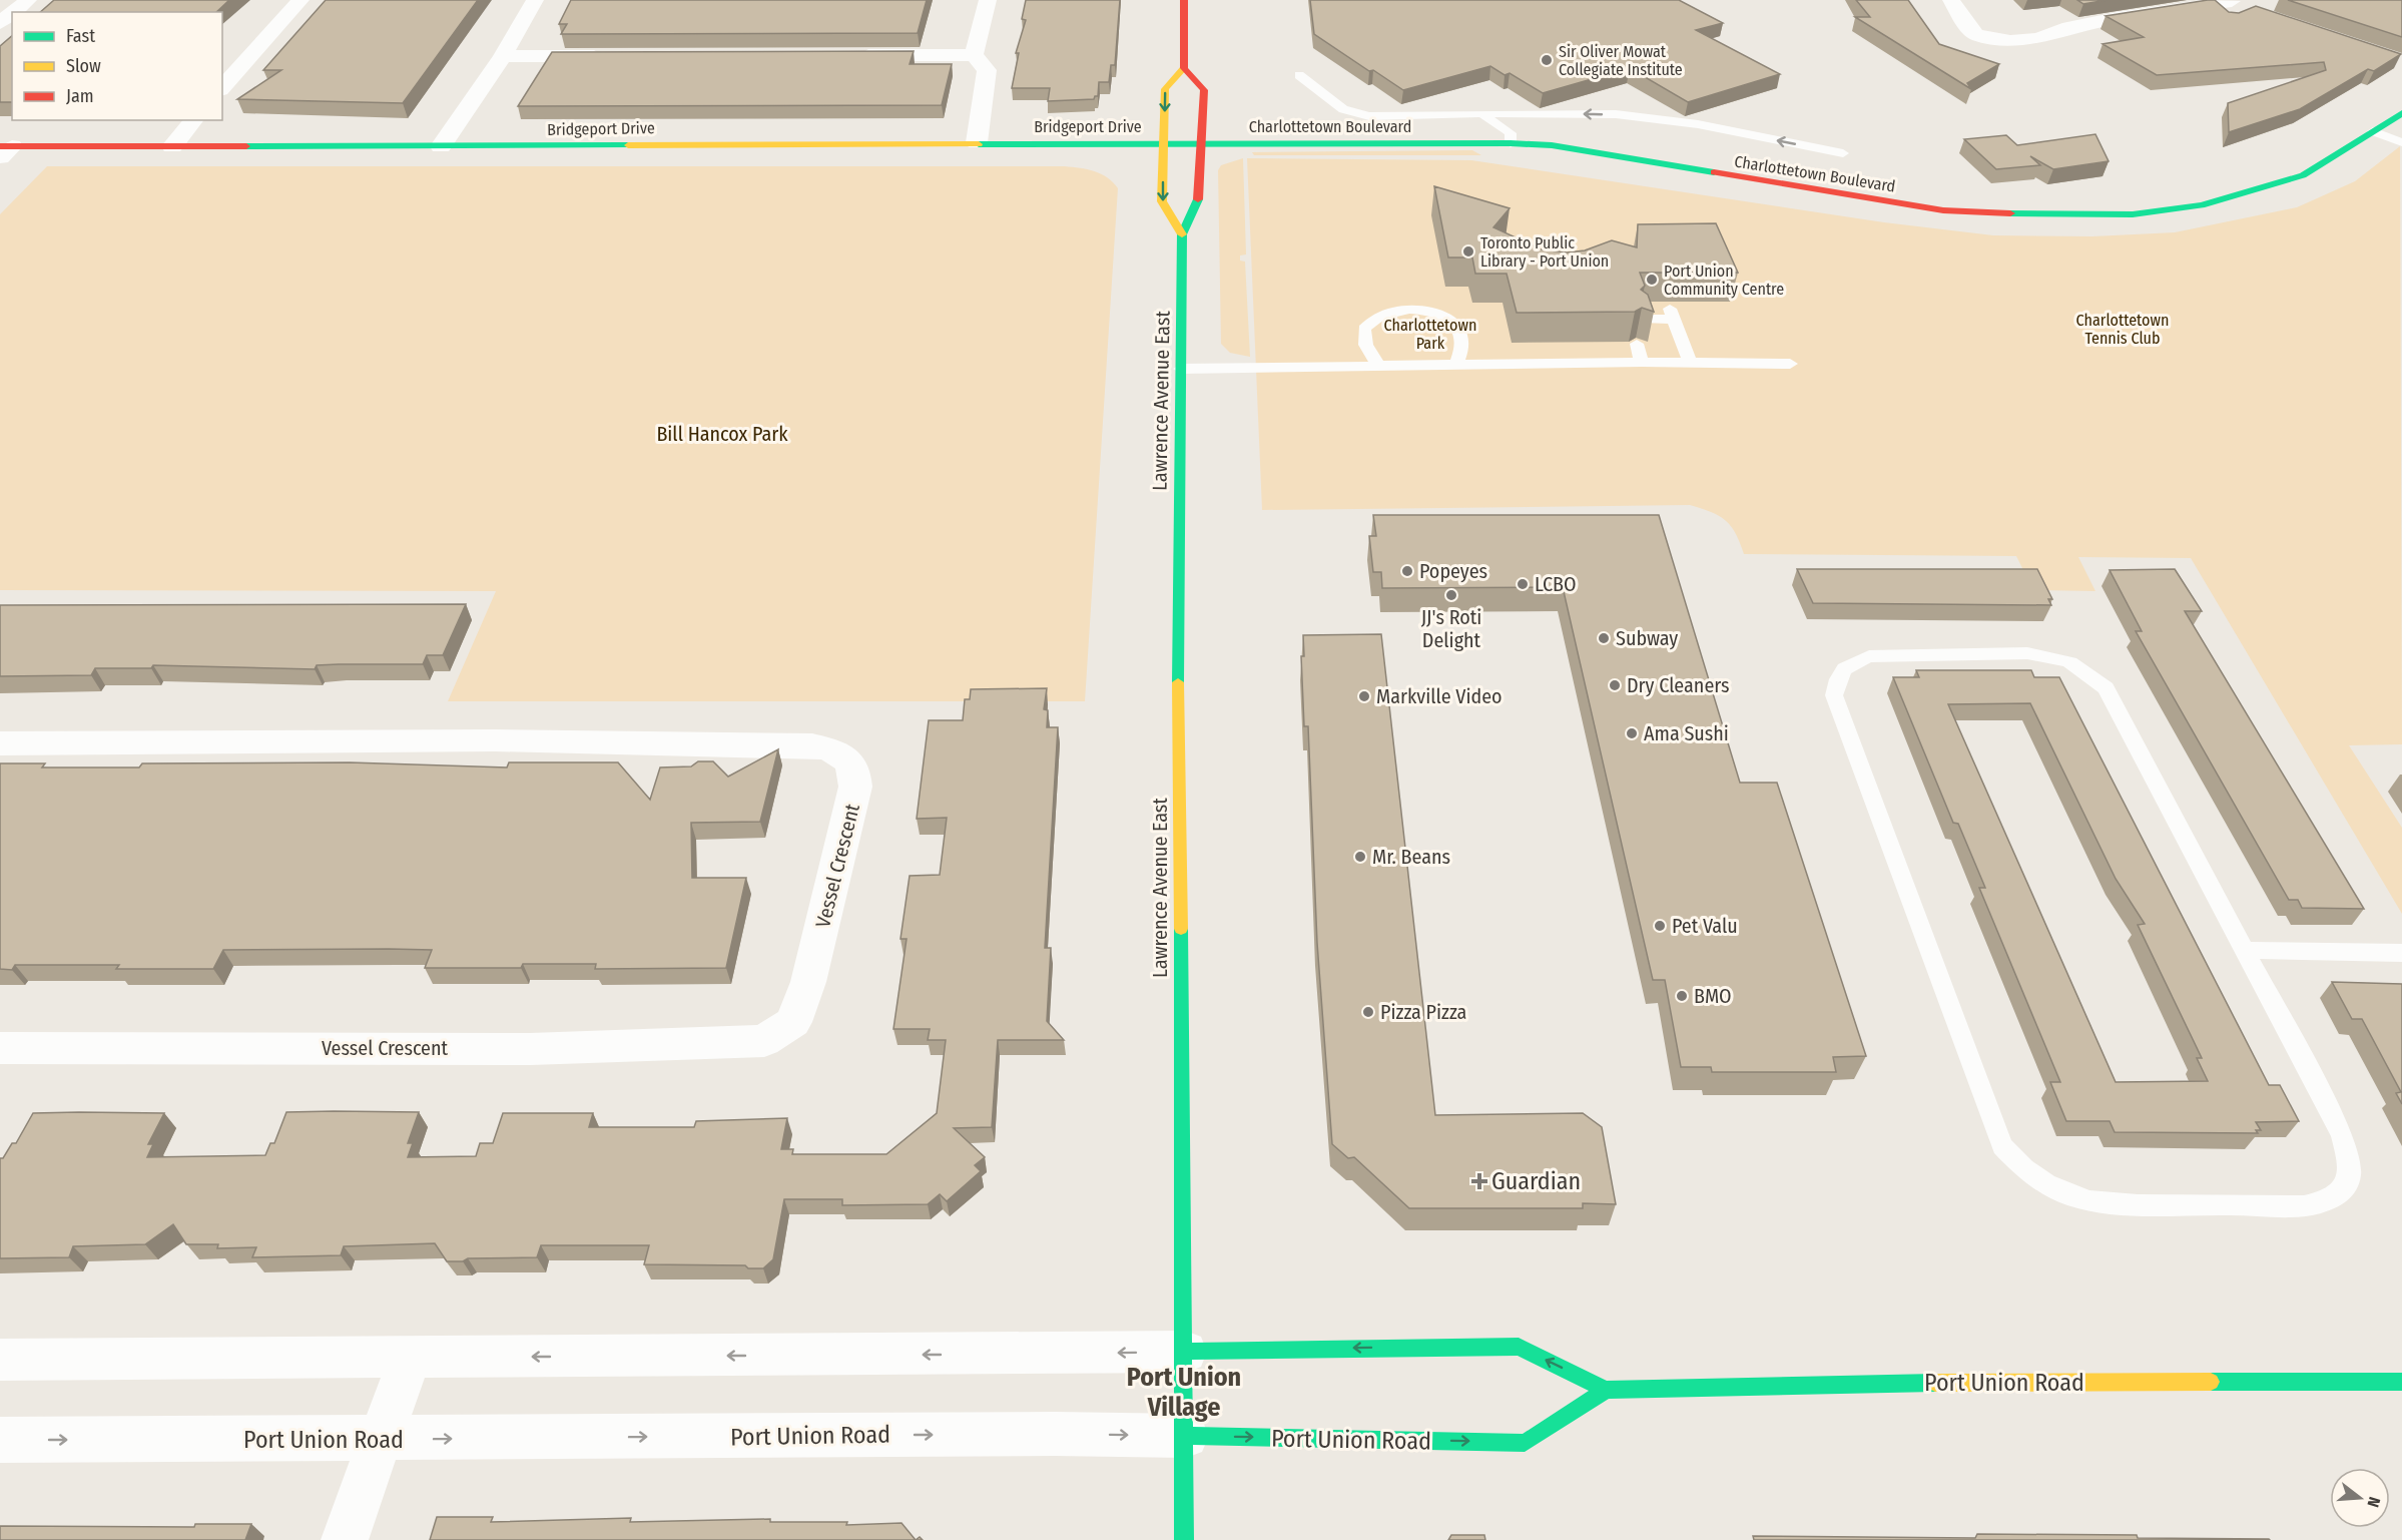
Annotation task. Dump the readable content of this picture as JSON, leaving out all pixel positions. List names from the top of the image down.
{
  "streets": {
    "main road": [
      "Bridgeport Drive",
      "Charlottetown Boulevard",
      "Lawrence Avenue East",
      "Port Union Road"
    ],
    "street": ["Vessel Crescent"]
  },
  "crossings": [
    ["Bridgeport Drive", "Charlottetown Boulevard"],
    ["Bridgeport Drive", "Lawrence Avenue East"],
    ["Charlottetown Boulevard", "Lawrence Avenue East"],
    ["Lawrence Avenue East", "Port Union Road"]
  ],
  "districts": ["Port Union Village"],
  "parks": ["Charlottetown Tennis Club", "Charlottetown Park", "Bill Hancox Park"],
  "places": {
    "other": [
      "Sir Oliver Mowat Collegiate Institute",
      "Toronto Public Library - Port Union",
      "Port Union Community Centre",
      "Popeyes",
      "LCBO",
      "JJ's Roti Delight",
      "Subway",
      "Dry Cleaners",
      "Markville Video",
      "Ama Sushi",
      "Mr. Beans",
      "Pet Valu",
      "BMO",
      "Pizza Pizza"
    ],
    "health": ["Guardian"]
  },
  "legend": ["Fast", "Slow", "Jam"],
  "north": "right"
}
